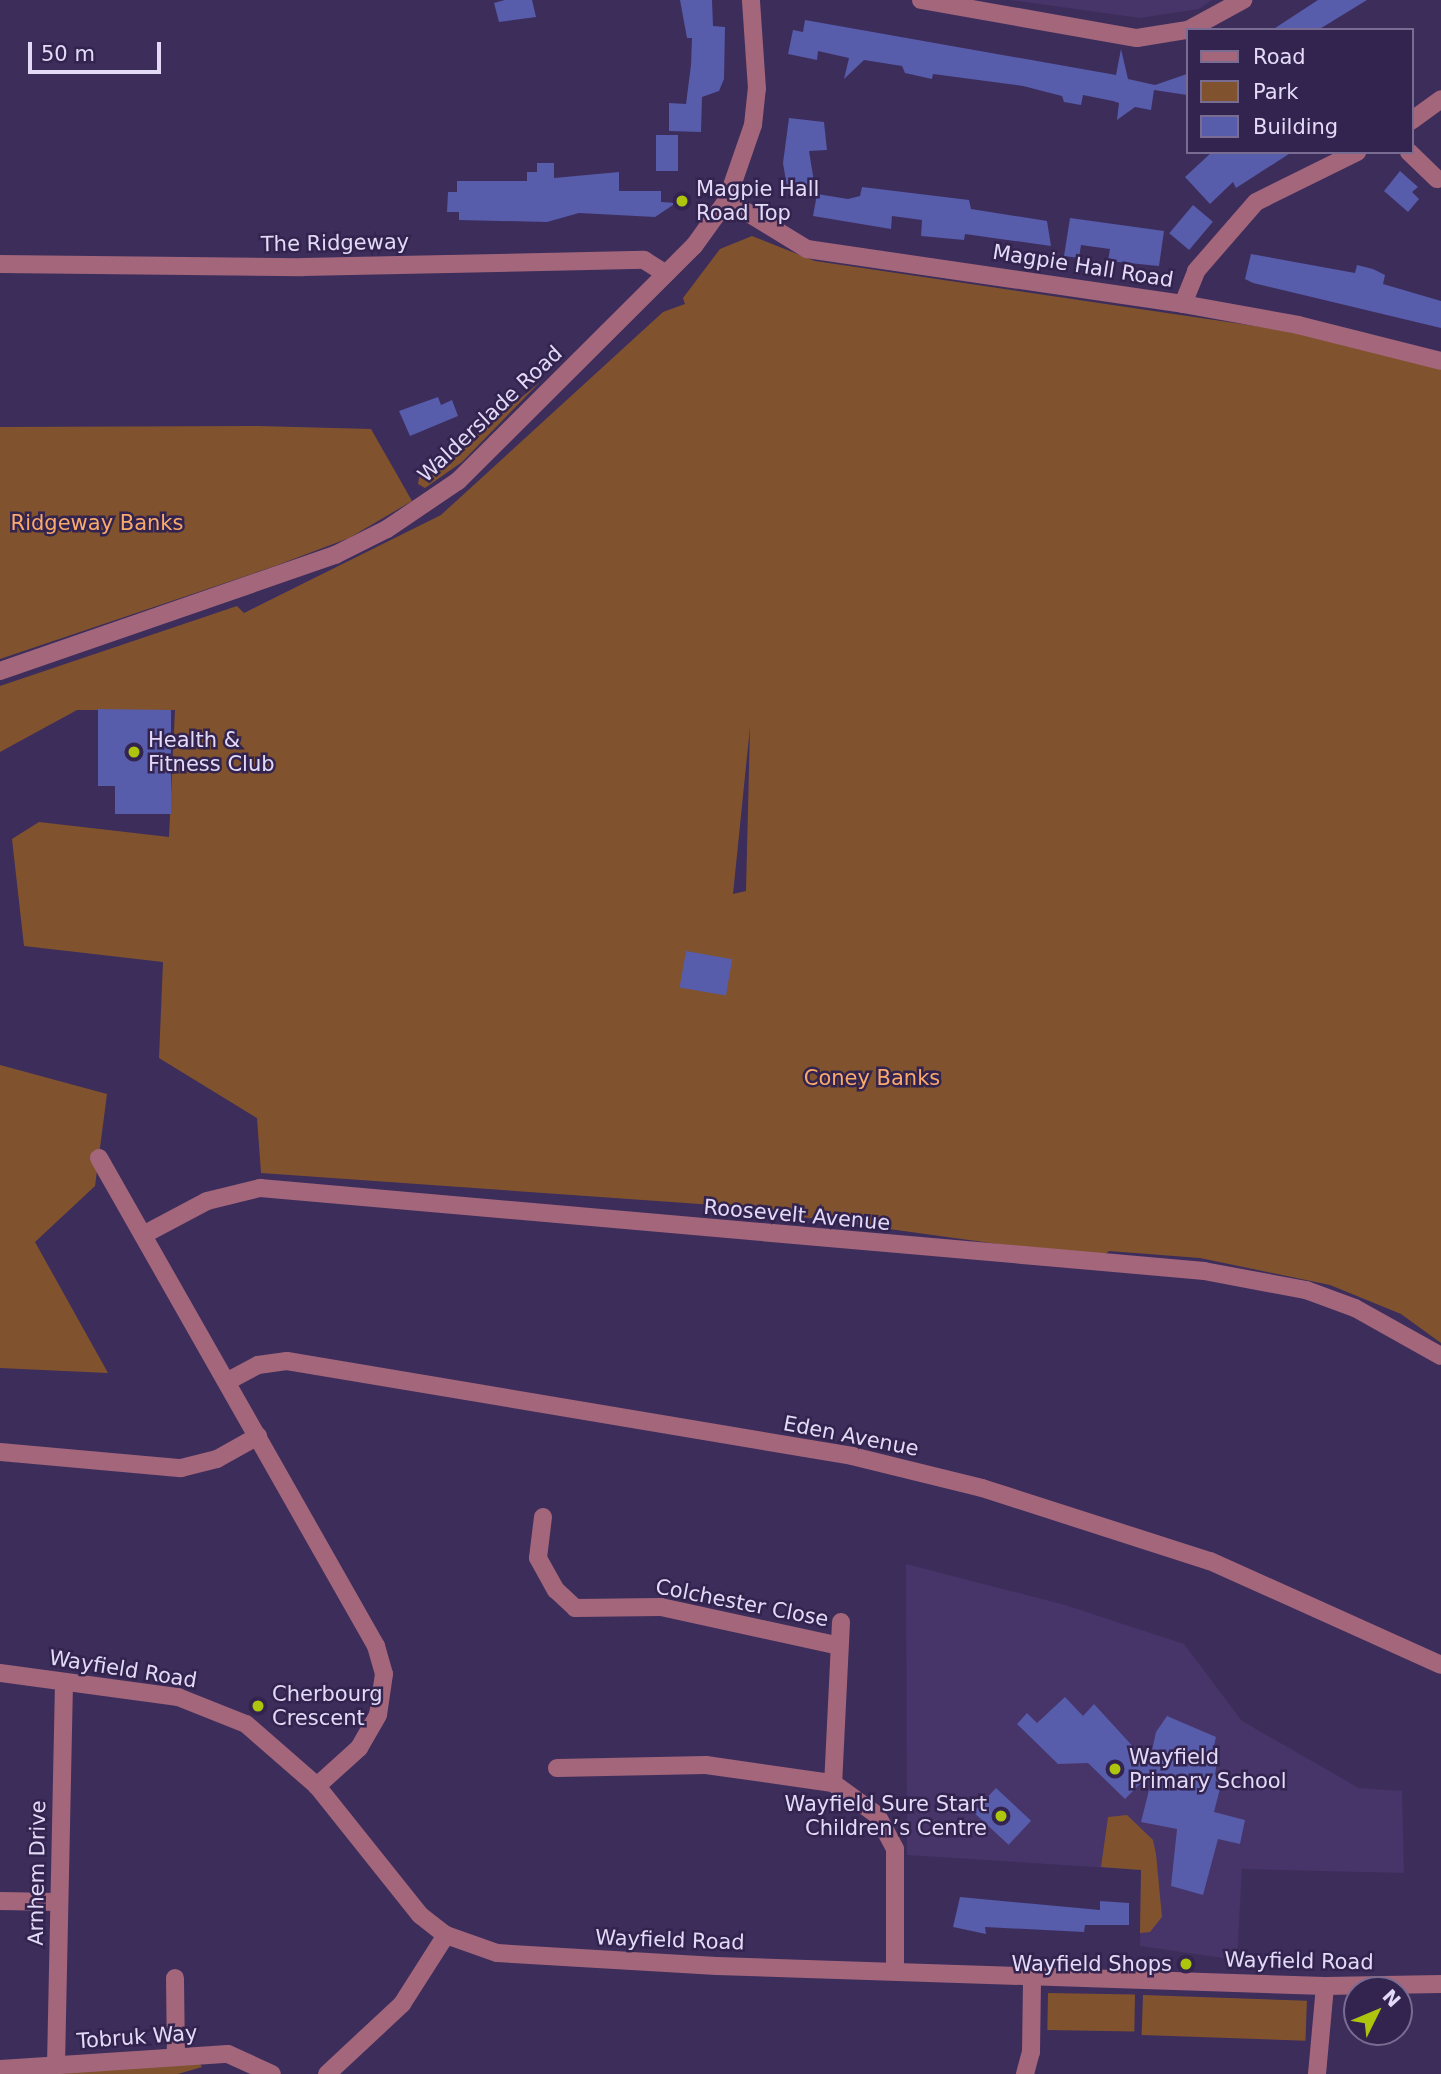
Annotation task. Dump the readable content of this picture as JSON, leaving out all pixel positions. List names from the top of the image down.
{
  "streets": {
    "street": [
      "The Ridgeway",
      "Magpie Hall Road",
      "Walderslade Road",
      "Roosevelt Avenue",
      "Eden Avenue",
      "Colchester Close",
      "Wayfield Road",
      "Arnhem Drive",
      "Tobruk Way"
    ]
  },
  "crossings": [
    ["The Ridgeway", "Walderslade Road"],
    ["Magpie Hall Road", "Walderslade Road"],
    ["Wayfield Road", "Arnhem Drive"],
    ["Arnhem Drive", "Tobruk Way"]
  ],
  "parks": ["Ridgeway Banks", "Coney Banks"],
  "places": [
    "Magpie Hall Road Top",
    "Health & Fitness Club",
    "Cherbourg Crescent",
    "Wayfield Primary School",
    "Wayfield Sure Start Children’s Centre",
    "Wayfield Shops"
  ],
  "legend": ["Road", "Park", "Building"],
  "scale_bar": "50 m",
  "north": "top right"
}
